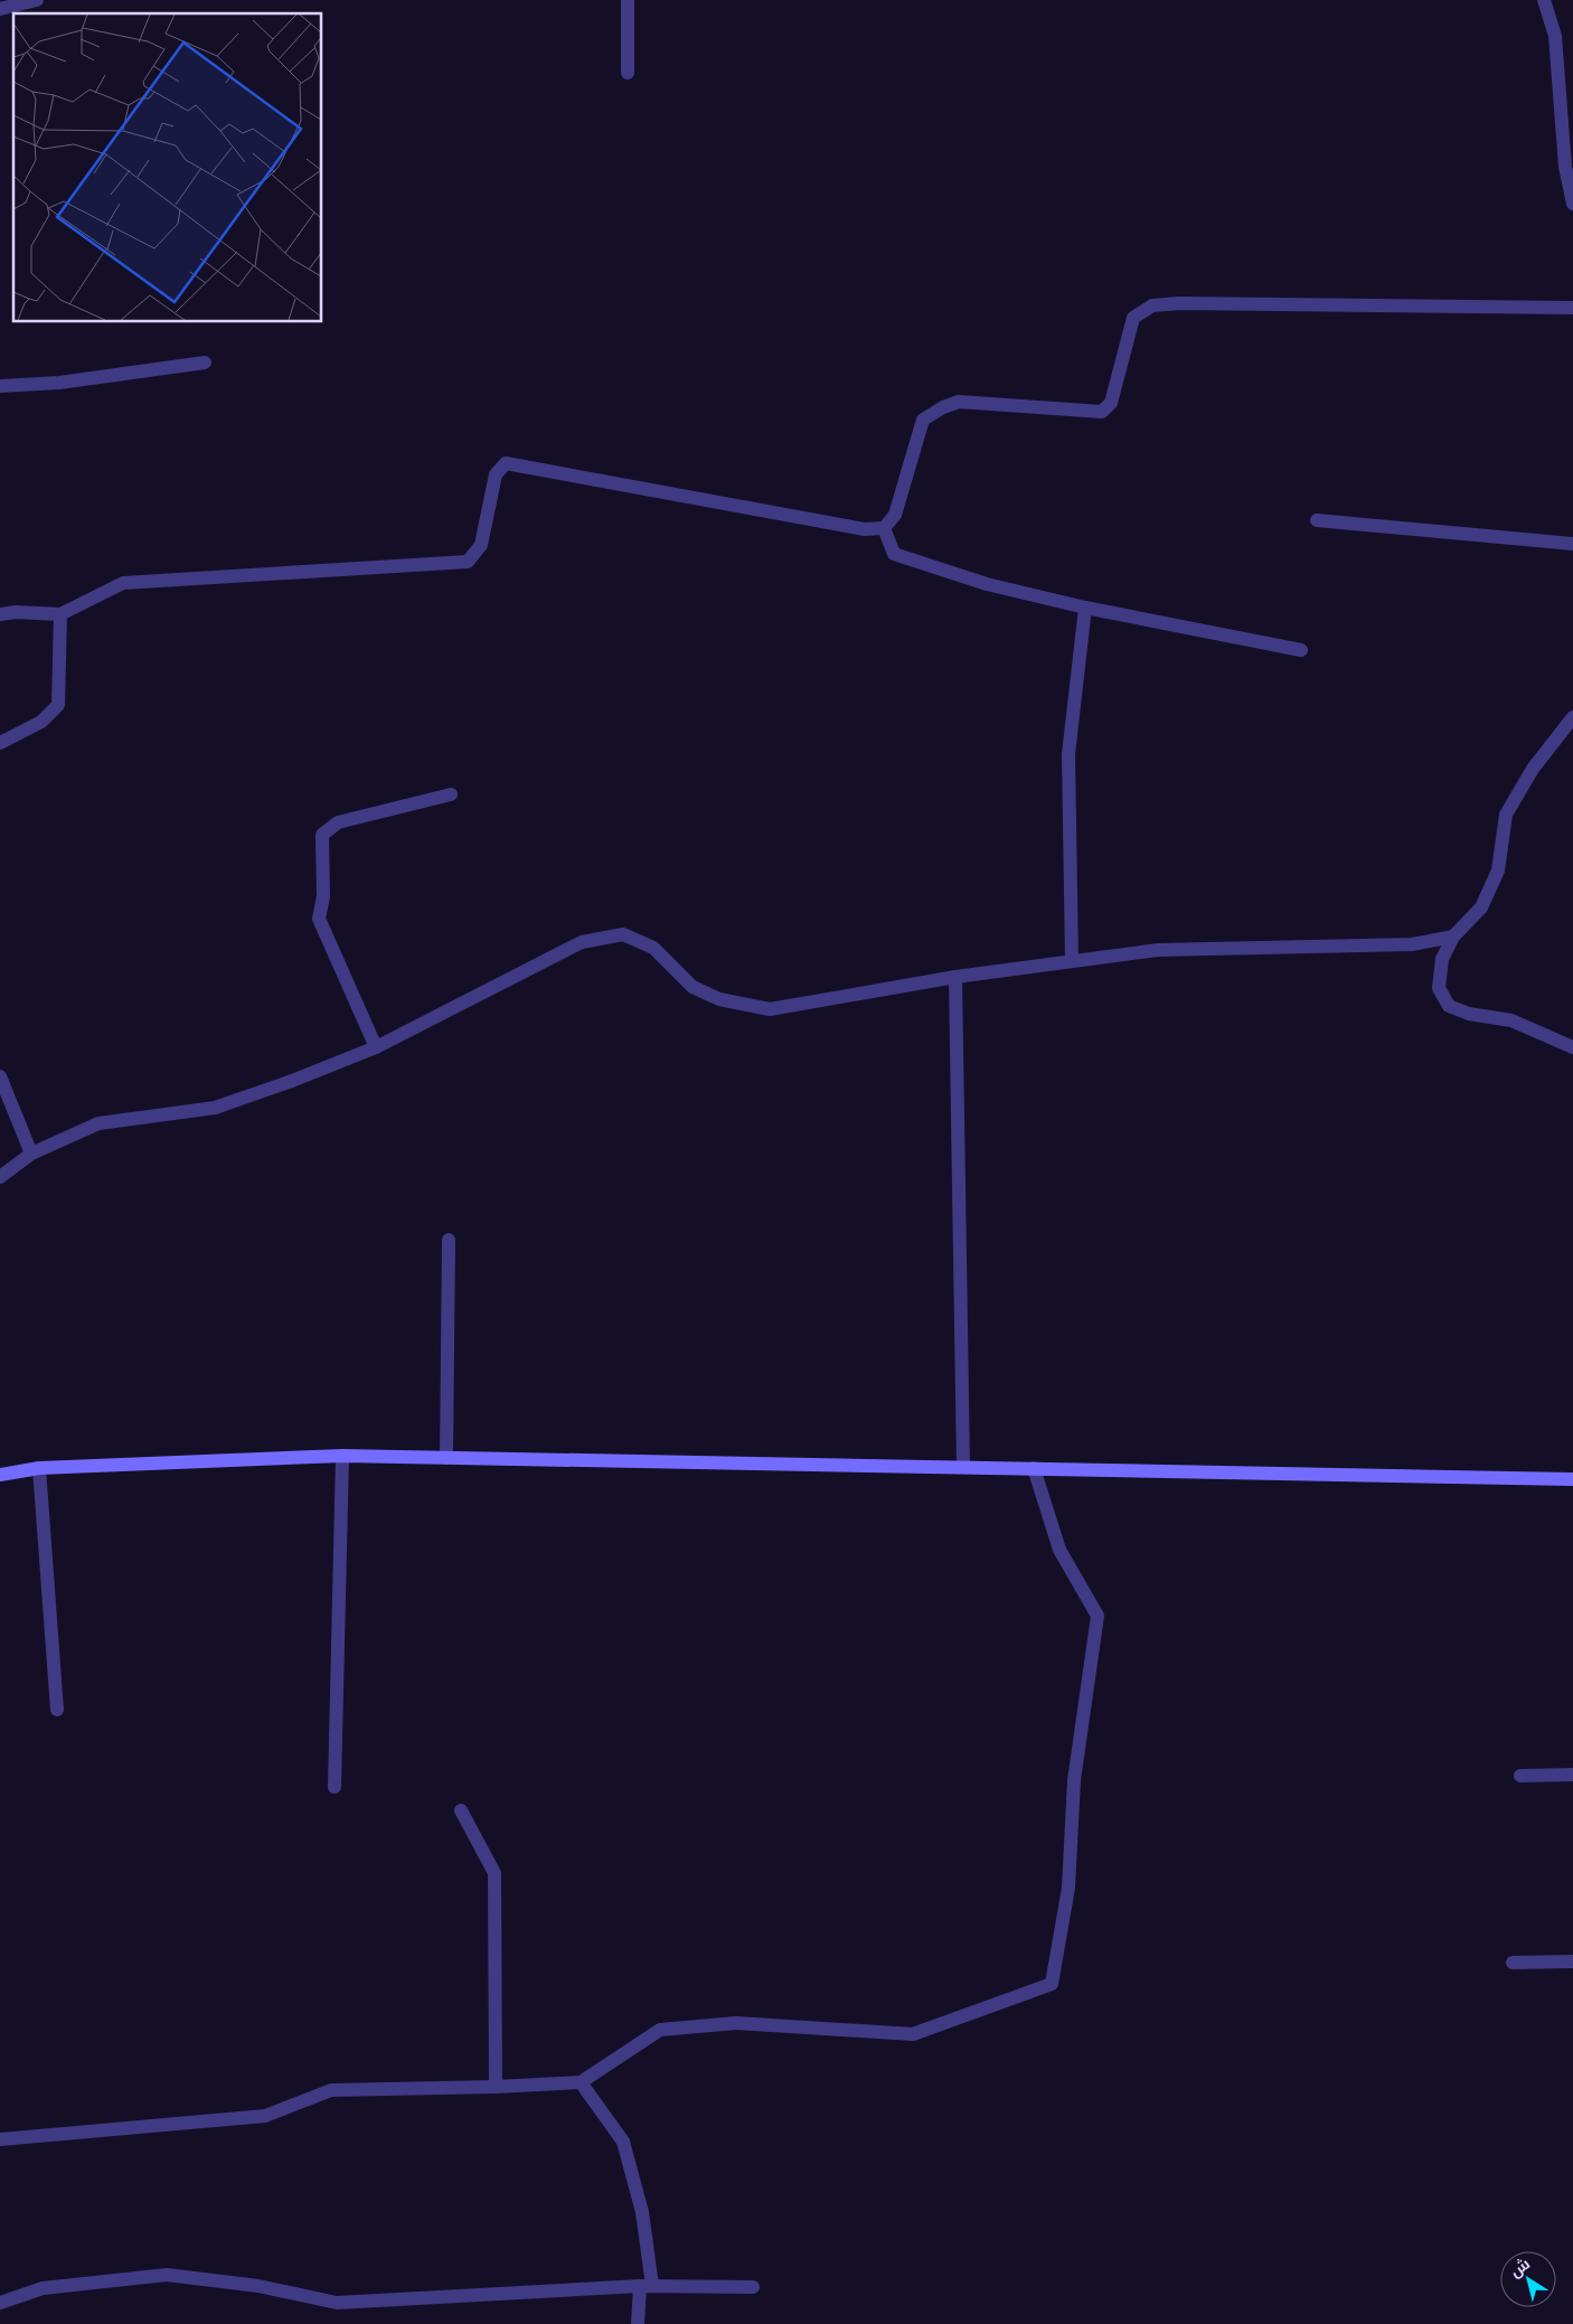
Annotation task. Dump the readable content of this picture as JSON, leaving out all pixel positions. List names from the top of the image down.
{
  "north": "top left"
}
